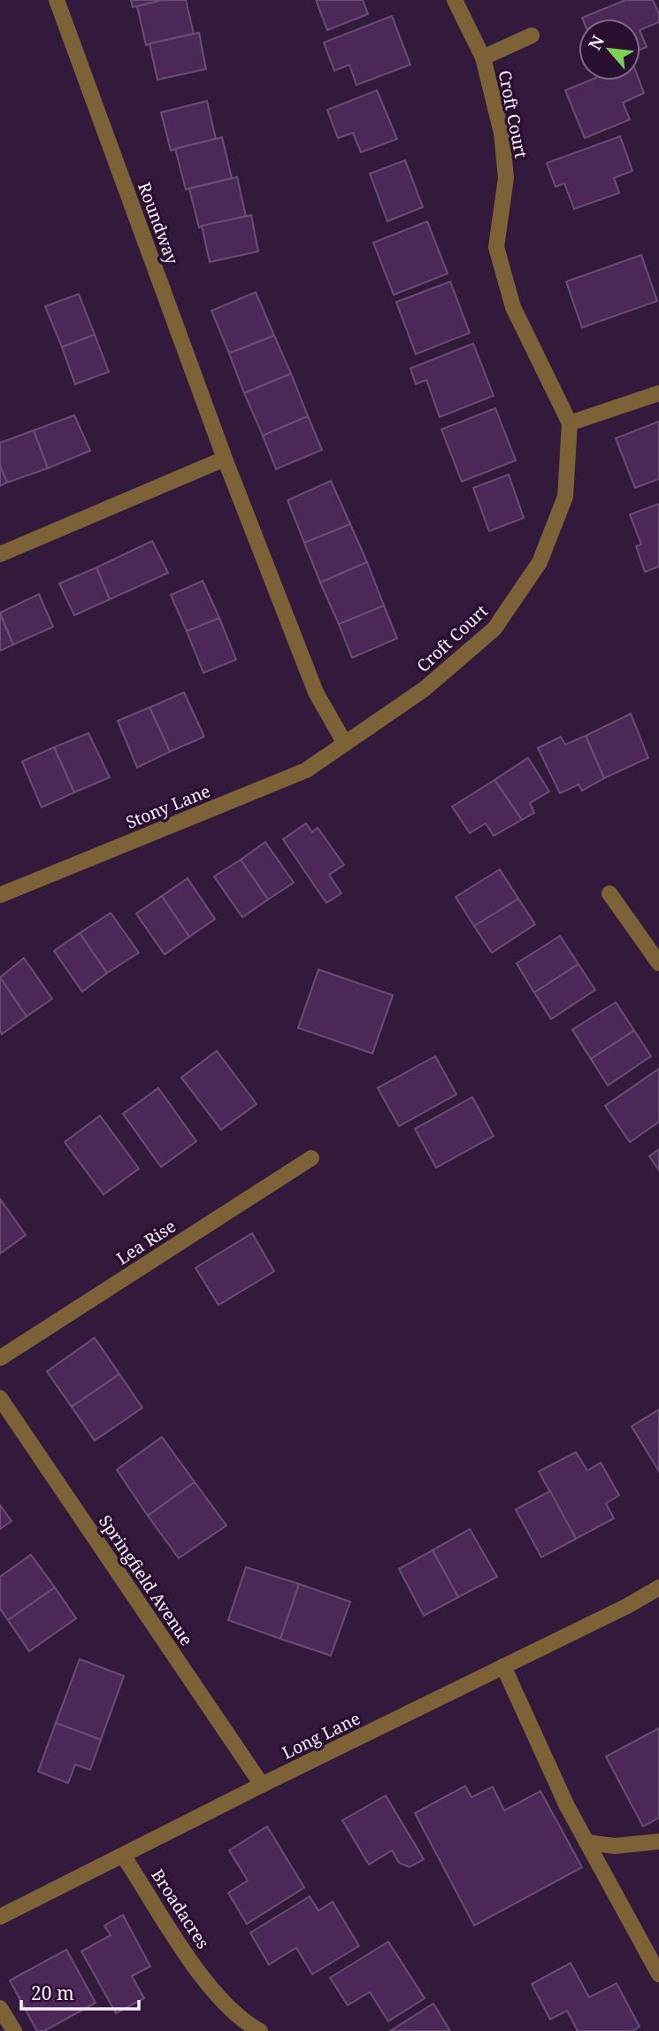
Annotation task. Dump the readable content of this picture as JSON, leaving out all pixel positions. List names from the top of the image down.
{
  "streets": {
    "street": [
      "Croft Court",
      "Roundway",
      "Stony Lane",
      "Lea Rise",
      "Springfield Avenue",
      "Long Lane",
      "Broadacres"
    ]
  },
  "crossings": [
    ["Croft Court", "Roundway"],
    ["Croft Court", "Stony Lane"],
    ["Roundway", "Stony Lane"],
    ["Springfield Avenue", "Long Lane"],
    ["Long Lane", "Broadacres"]
  ],
  "scale_bar": "20 m",
  "north": "top left"
}
